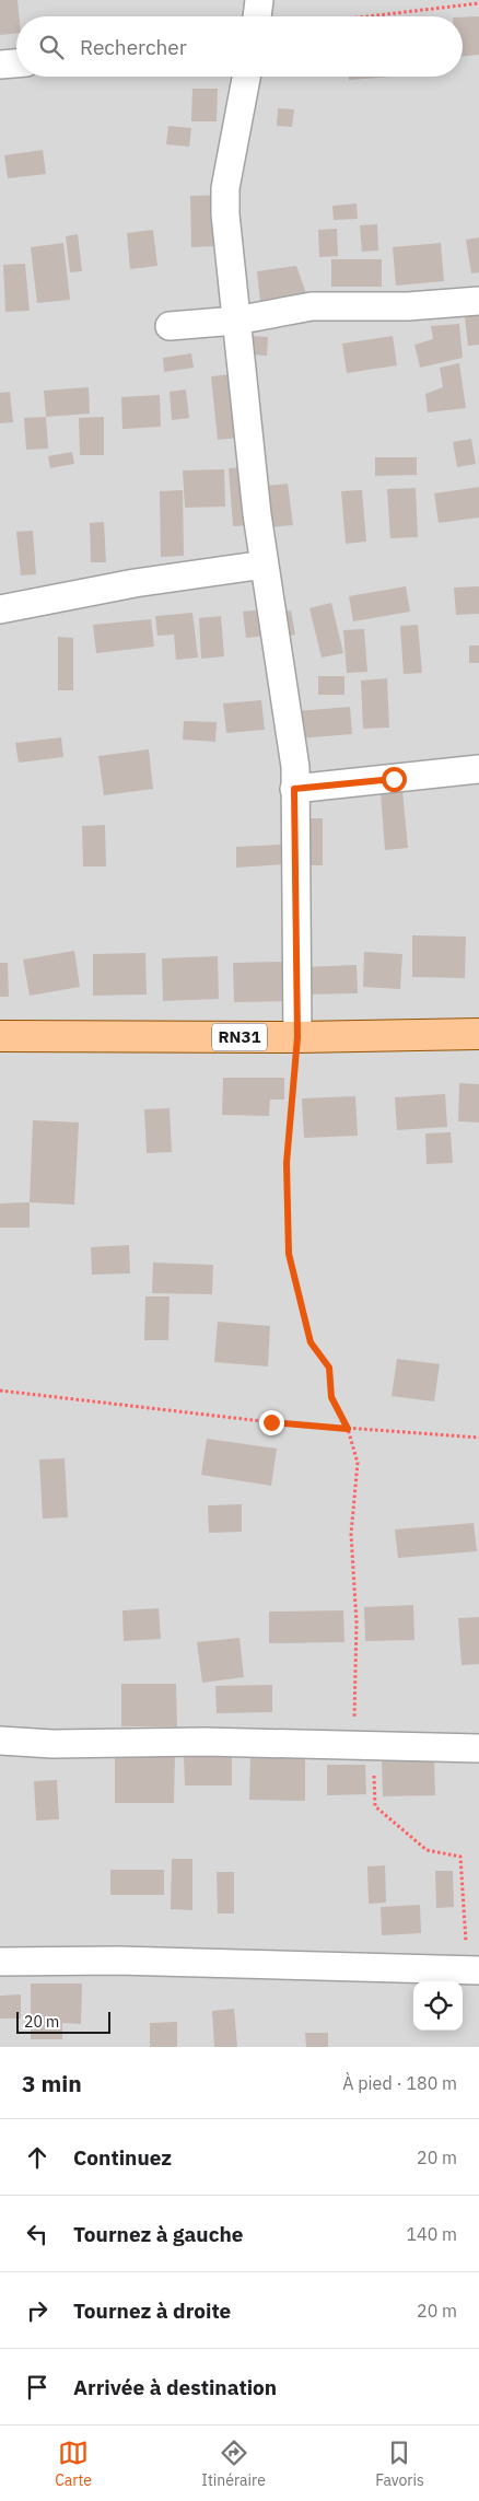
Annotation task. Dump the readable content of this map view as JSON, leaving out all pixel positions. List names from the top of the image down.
{
  "streets": {
    "main road": ["RN31"]
  },
  "scale_bar": "20 m",
  "page": {
    "search": "Rechercher",
    "scale": "20 m",
    "heading": ["3 min", "À pied · 180 m"],
    "list": [
      ["Continuez", "20 m"],
      ["Tournez à gauche", "140 m"],
      ["Tournez à droite", "20 m"],
      "Arrivée à destination"
    ],
    "nav": ["Carte", "Itinéraire", "Favoris"]
  }
}
